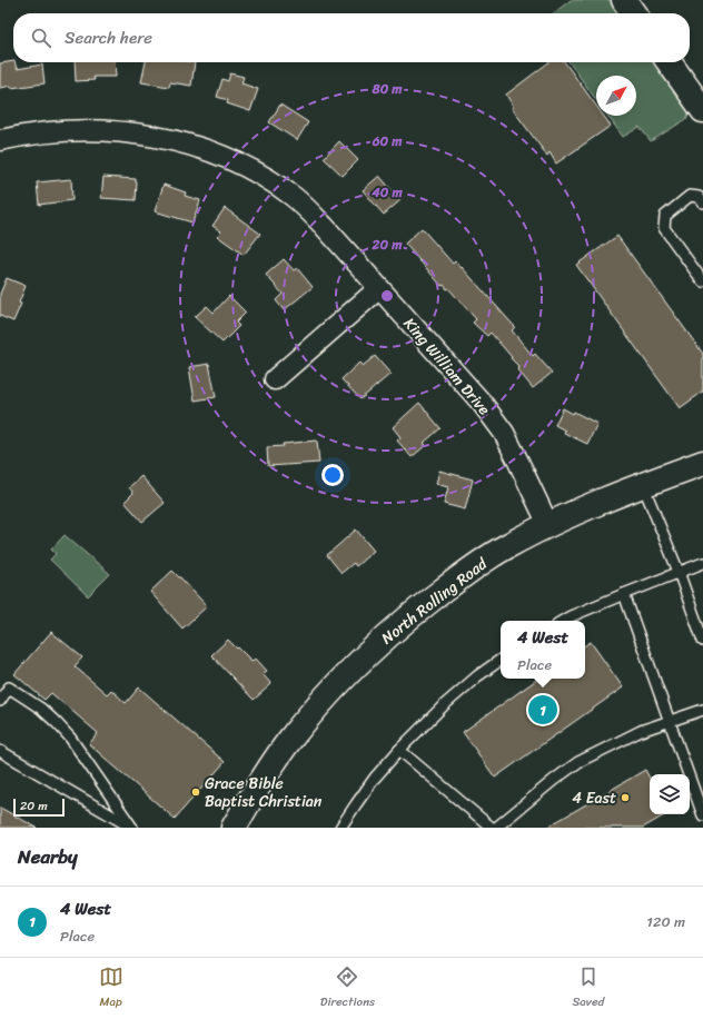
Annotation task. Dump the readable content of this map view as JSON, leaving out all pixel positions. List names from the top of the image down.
{
  "streets": {
    "main road": ["North Rolling Road"],
    "street": ["King William Drive"]
  },
  "crossings": [
    ["King William Drive", "North Rolling Road"]
  ],
  "places": ["Grace Bible Baptist Christian", "4 East"],
  "scale_bar": "20 m",
  "north": "top right",
  "page": {
    "search": "Search here",
    "popup": ["4 West", "Place"],
    "pins": "1",
    "scale": "20 m",
    "heading": "Nearby",
    "list": [
      {
        "mark": "1",
        "name": "4 West",
        "note": "Place",
        "value": "120 m"
      }
    ],
    "nav": ["Map", "Directions", "Saved"]
  },
  "rings": [
    "80 m",
    "60 m",
    "40 m",
    "20 m"
  ]
}
